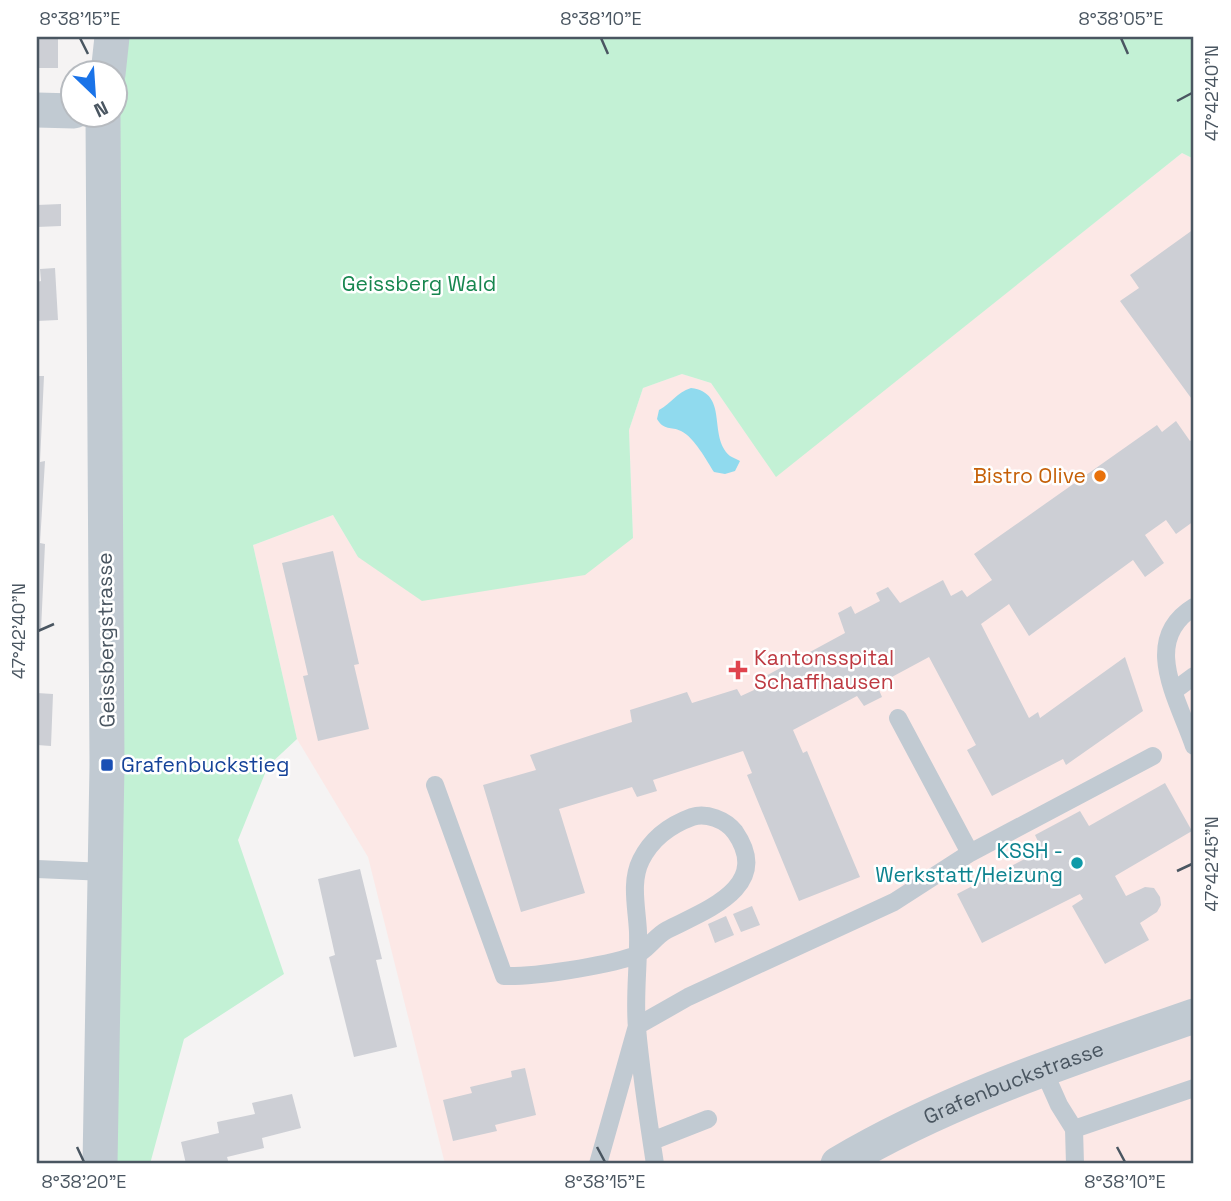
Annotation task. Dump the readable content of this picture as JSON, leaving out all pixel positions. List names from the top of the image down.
{
  "streets": {
    "street": ["Geissbergstrasse", "Grafenbuckstrasse"]
  },
  "parks": ["Geissberg Wald"],
  "places": {
    "other": ["Bistro Olive", "KSSH - Werkstatt/Heizung"],
    "health": ["Kantonsspital Schaffhausen"],
    "transit": ["Grafenbuckstieg"]
  },
  "north": "bottom right",
  "coordinates": [
    "8°38'15\"E",
    "8°38'10\"E",
    "8°38'05\"E",
    "47°42'40\"N",
    "47°42'45\"N",
    "8°38'20\"E"
  ]
}
